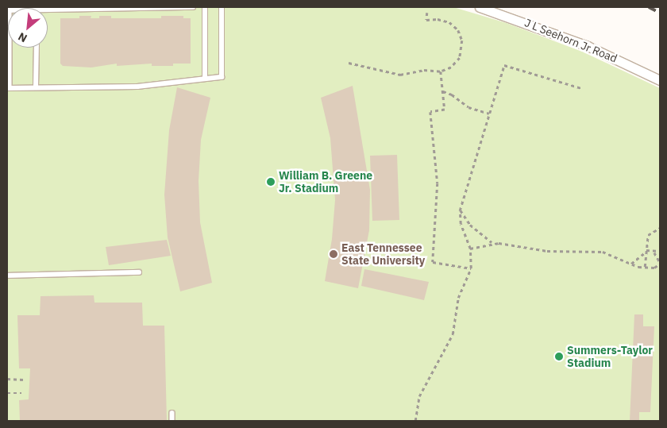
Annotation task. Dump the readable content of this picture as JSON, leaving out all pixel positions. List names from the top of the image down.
{
  "streets": {
    "street": ["J L Seehorn Jr Road"]
  },
  "places": ["William B. Greene Jr. Stadium", "East Tennessee State University", "Summers-Taylor Stadium"],
  "north": "bottom left"
}
